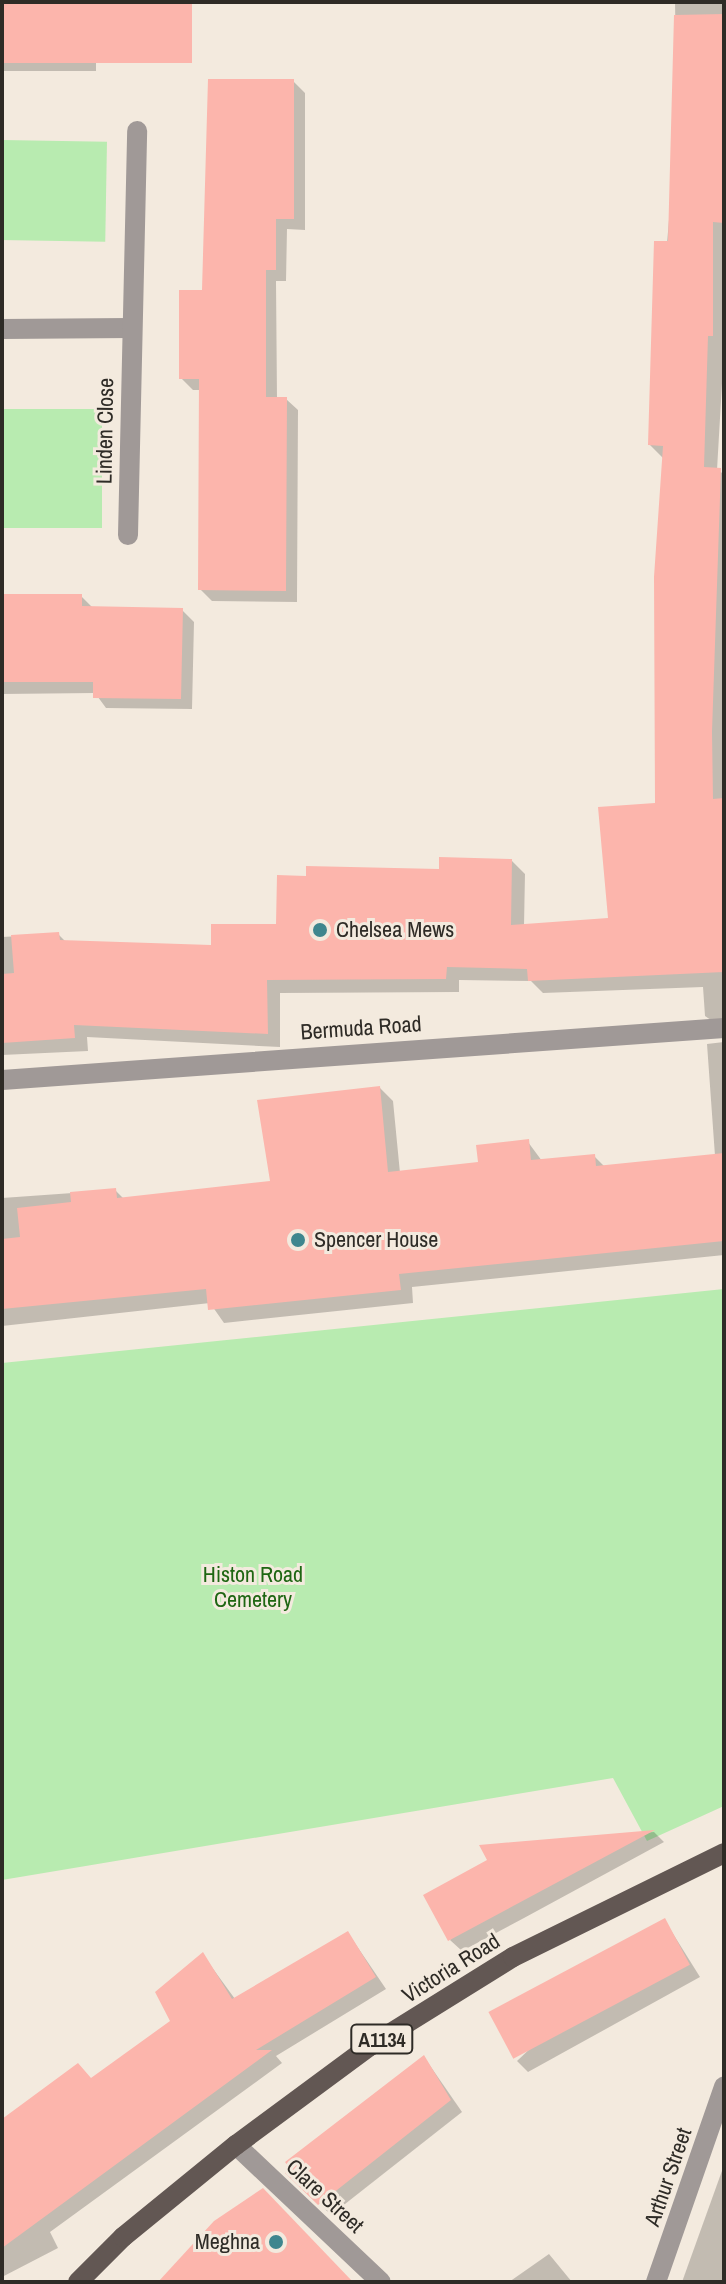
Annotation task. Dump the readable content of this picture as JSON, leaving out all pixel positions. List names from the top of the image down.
{
  "streets": {
    "main road": ["Victoria Road", "A1134"],
    "street": [
      "Linden Close",
      "Bermuda Road",
      "Arthur Street",
      "Clare Street"
    ]
  },
  "crossings": [
    ["Victoria Road", "Clare Street"]
  ],
  "parks": ["Histon Road Cemetery"],
  "places": ["Chelsea Mews", "Spencer House", "Meghna"]
}
